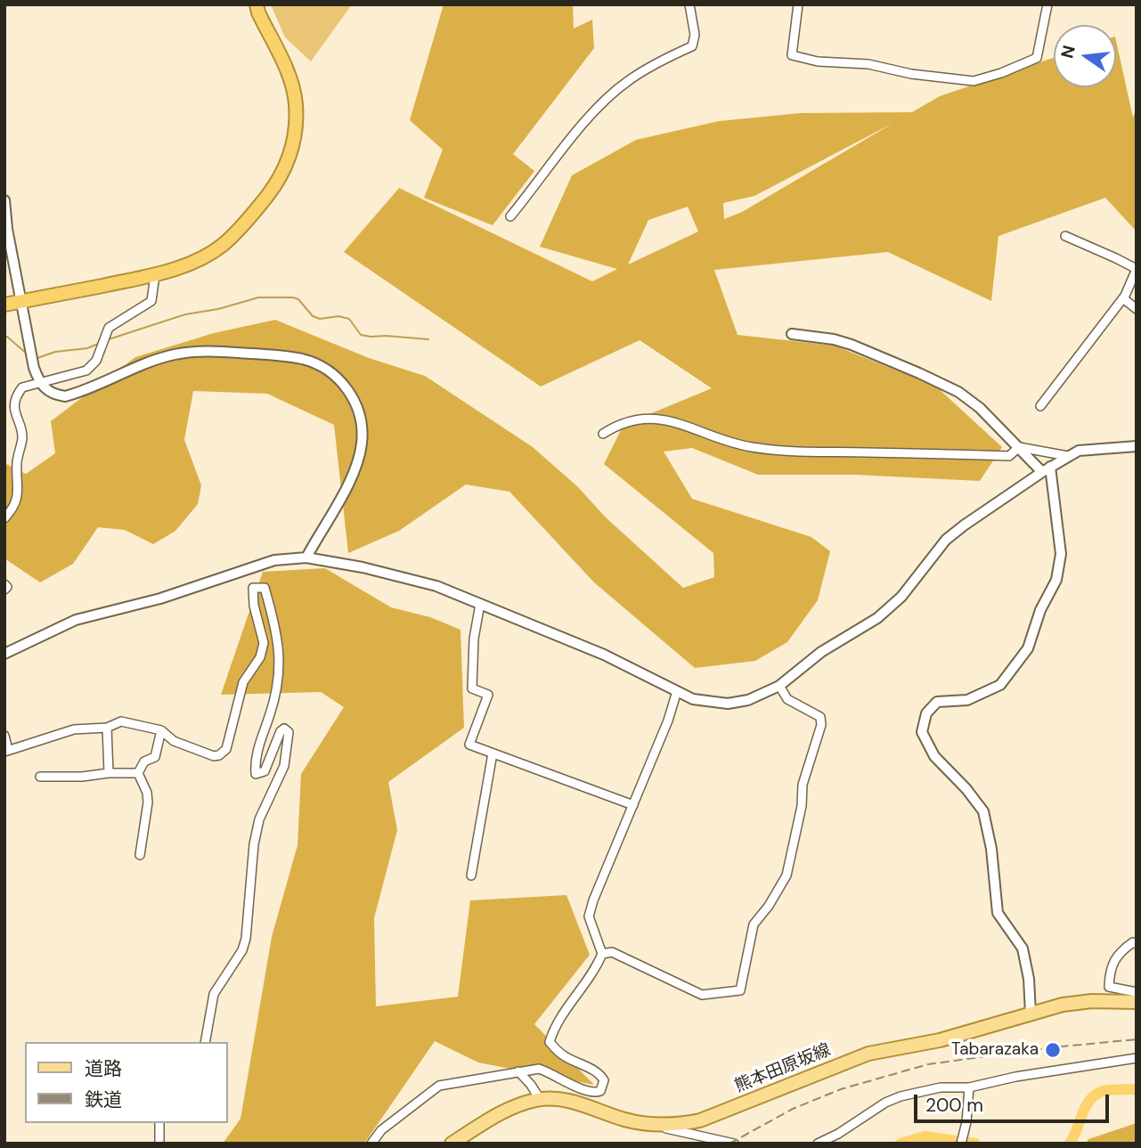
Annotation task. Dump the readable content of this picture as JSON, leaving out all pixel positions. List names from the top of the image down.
{
  "streets": {
    "main road": ["熊本田原坂線"]
  },
  "places": ["Tabarazaka"],
  "legend": ["道路", "鉄道"],
  "scale_bar": "200 m",
  "north": "left"
}
